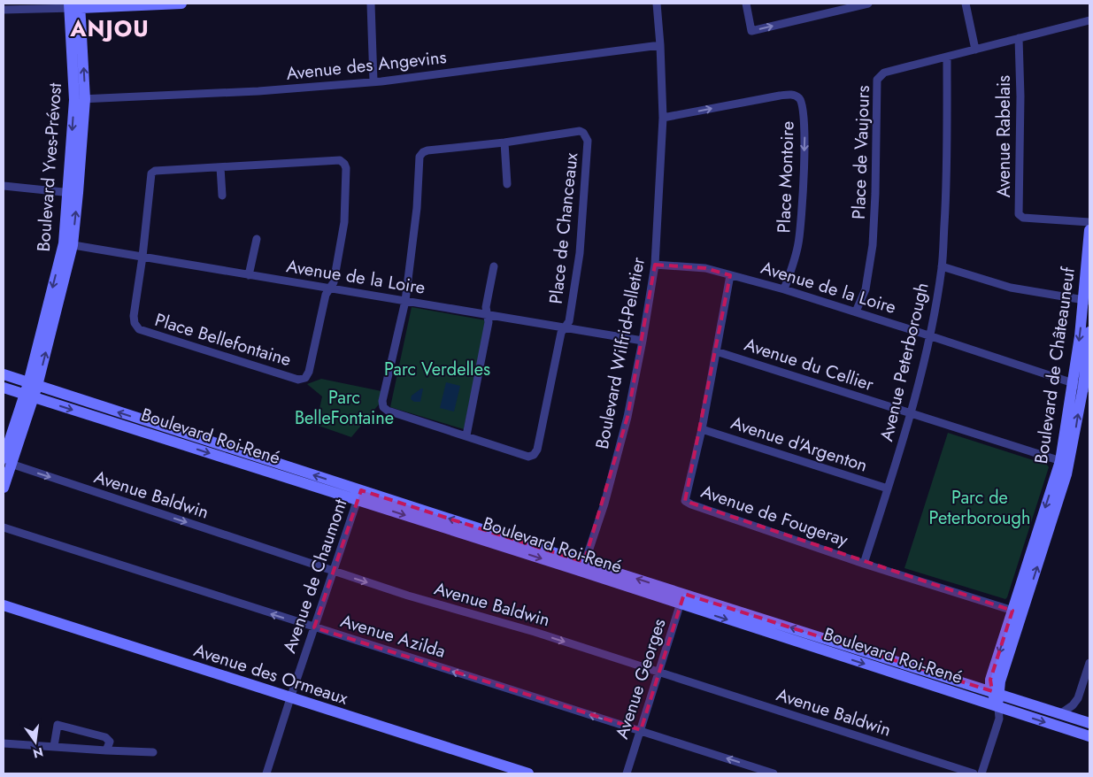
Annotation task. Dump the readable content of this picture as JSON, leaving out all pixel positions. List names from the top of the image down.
{
  "streets": {
    "street": [
      "Avenue des Angevins",
      "Avenue Rabelais",
      "Place de Vaujours",
      "Boulevard Yves-Prévost",
      "Place Montoire",
      "Place de Chanceaux",
      "Avenue de la Loire",
      "Place Bellefontaine",
      "Boulevard Wilfrid-Pelletier",
      "Avenue Peterborough",
      "Avenue du Cellier",
      "Boulevard de Châteauneuf",
      "Boulevard Roi-René",
      "Avenue d'Argenton",
      "Avenue Baldwin",
      "Avenue de Fougeray",
      "Avenue de Chaumont",
      "Avenue Azilda",
      "Avenue des Ormeaux",
      "Avenue Georges"
    ]
  },
  "crossings": [
    ["Avenue des Angevins", "Boulevard Yves-Prévost"],
    ["Avenue des Angevins", "Boulevard Wilfrid-Pelletier"],
    ["Avenue Rabelais", "Place de Vaujours"],
    ["Place de Vaujours", "Avenue de la Loire"],
    ["Place de Vaujours", "Avenue Peterborough"],
    ["Boulevard Yves-Prévost", "Avenue de la Loire"],
    ["Boulevard Yves-Prévost", "Boulevard Roi-René"],
    ["Boulevard Yves-Prévost", "Avenue Baldwin"],
    ["Place Montoire", "Avenue de la Loire"],
    ["Place Montoire", "Boulevard Wilfrid-Pelletier"],
    ["Place de Chanceaux", "Avenue de la Loire"],
    ["Avenue de la Loire", "Place Bellefontaine"],
    ["Avenue de la Loire", "Boulevard Wilfrid-Pelletier"],
    ["Avenue de la Loire", "Avenue Peterborough"],
    ["Avenue de la Loire", "Boulevard de Châteauneuf"],
    ["Avenue de la Loire", "Avenue de Fougeray"],
    ["Boulevard Wilfrid-Pelletier", "Boulevard Roi-René"],
    ["Avenue Peterborough", "Avenue du Cellier"],
    ["Avenue Peterborough", "Avenue d'Argenton"],
    ["Avenue Peterborough", "Avenue de Fougeray"],
    ["Avenue du Cellier", "Boulevard de Châteauneuf"],
    ["Avenue du Cellier", "Avenue de Fougeray"],
    ["Boulevard de Châteauneuf", "Boulevard Roi-René"],
    ["Boulevard de Châteauneuf", "Avenue de Fougeray"],
    ["Boulevard Roi-René", "Avenue de Chaumont"],
    ["Boulevard Roi-René", "Avenue Georges"],
    ["Avenue d'Argenton", "Avenue de Fougeray"],
    ["Avenue Baldwin", "Avenue de Chaumont"],
    ["Avenue Baldwin", "Avenue Georges"],
    ["Avenue de Chaumont", "Avenue Azilda"],
    ["Avenue de Chaumont", "Avenue des Ormeaux"],
    ["Avenue Azilda", "Avenue Georges"]
  ],
  "one_way": ["Avenue Baldwin", "Avenue Azilda"],
  "districts": ["ANJOU"],
  "parks": ["Parc Verdelles", "Parc BelleFontaine", "Parc de Peterborough"],
  "north": "bottom"
}
